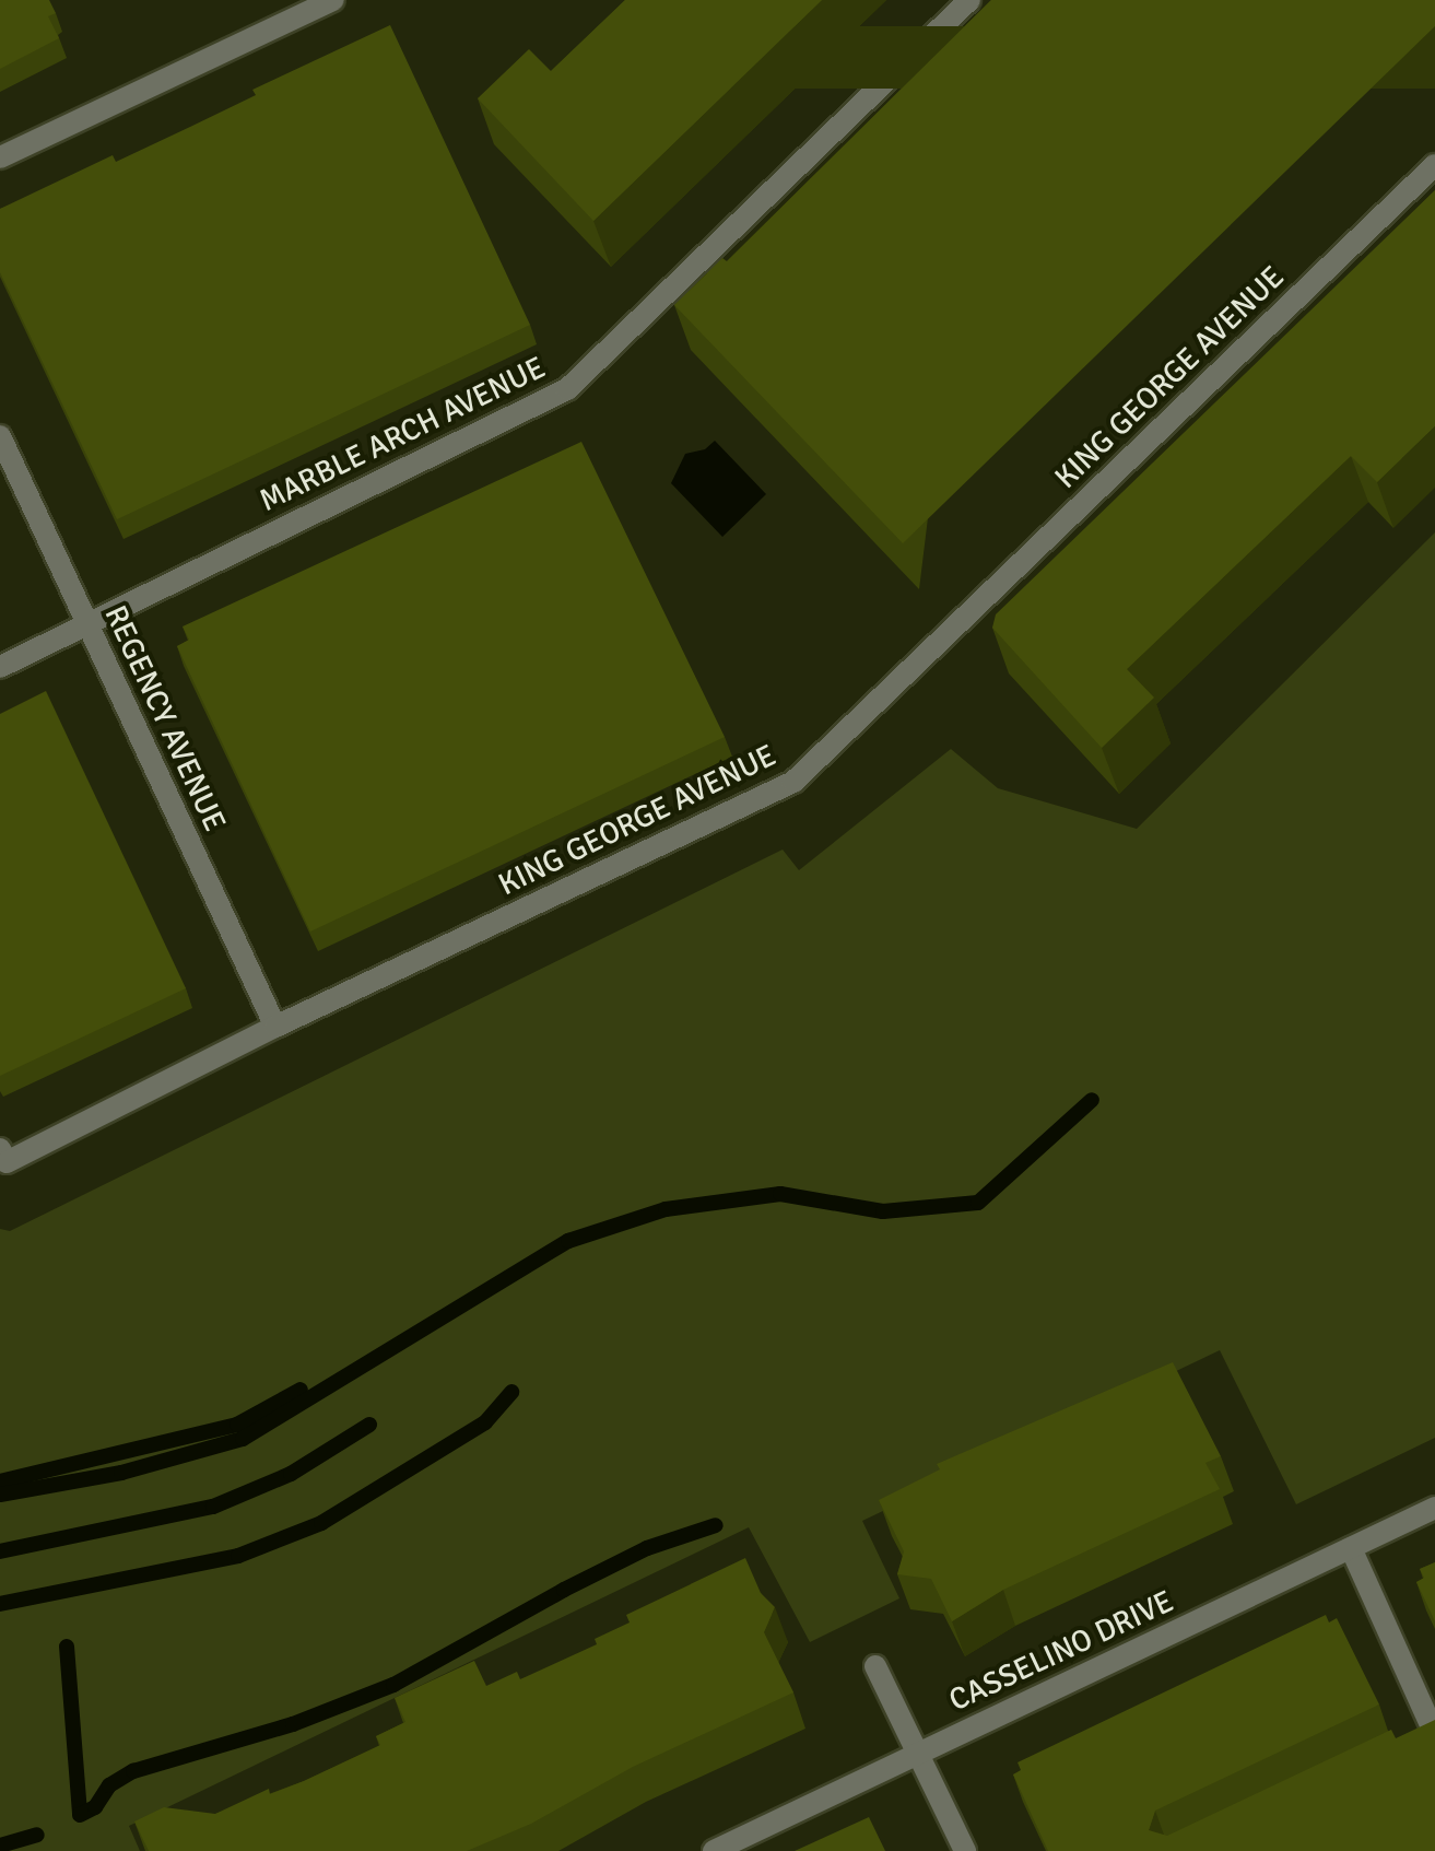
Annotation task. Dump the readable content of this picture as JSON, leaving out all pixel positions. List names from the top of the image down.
{
  "streets": {
    "street": [
      "KING GEORGE AVENUE",
      "MARBLE ARCH AVENUE",
      "REGENCY AVENUE",
      "CASSELINO DRIVE"
    ]
  },
  "crossings": [
    ["KING GEORGE AVENUE", "REGENCY AVENUE"],
    ["MARBLE ARCH AVENUE", "REGENCY AVENUE"]
  ]
}
